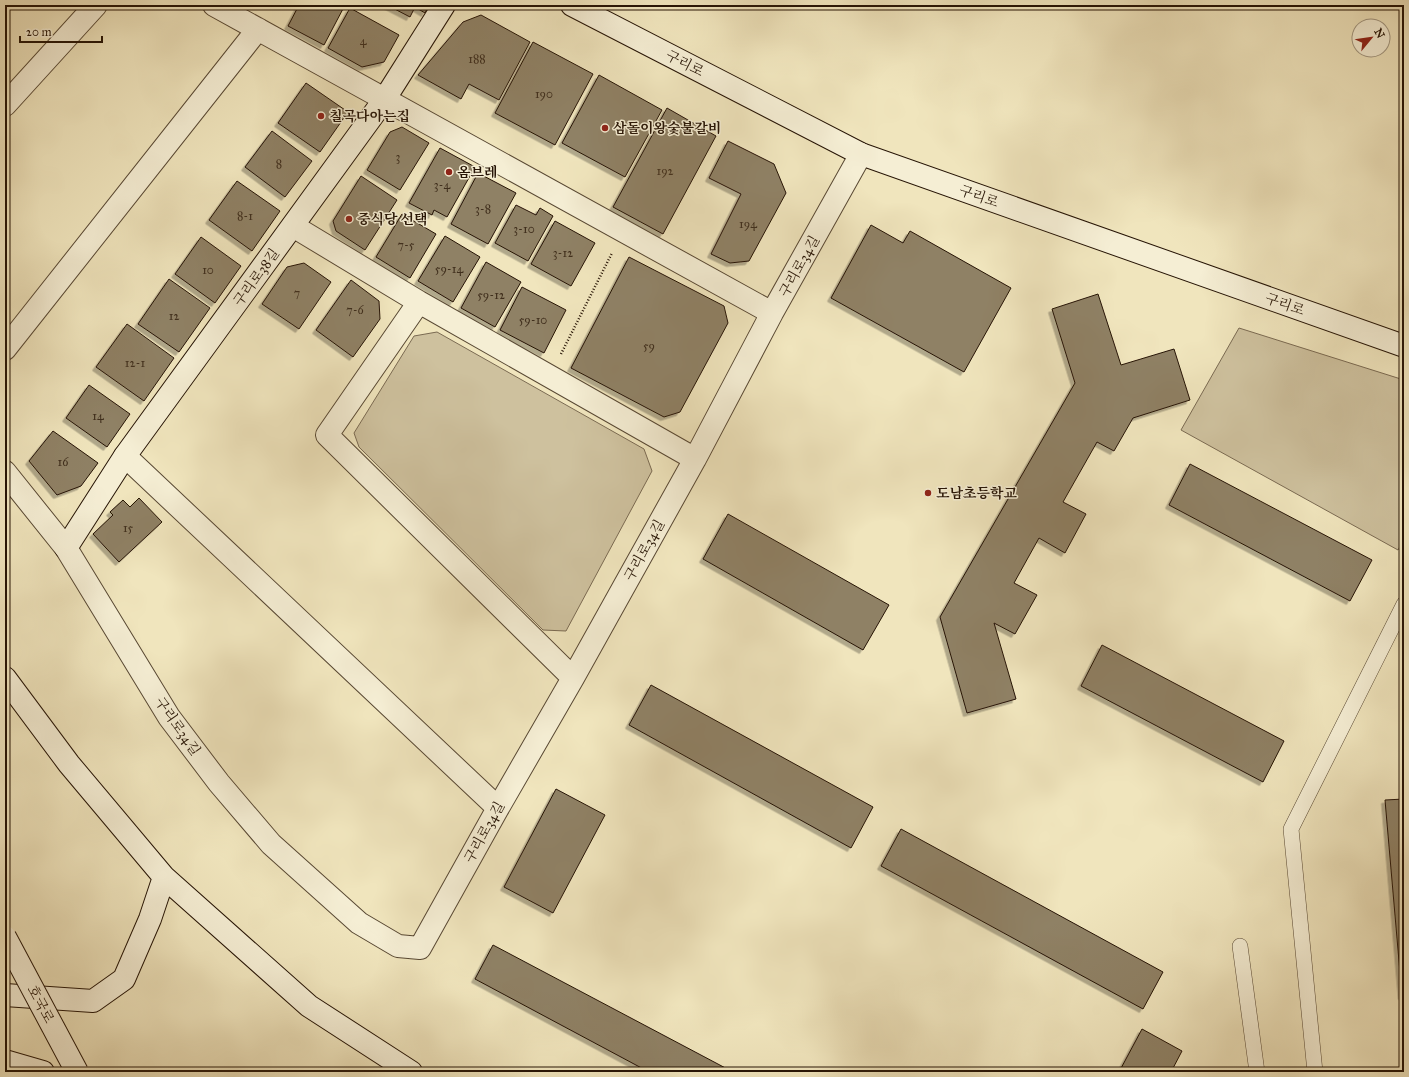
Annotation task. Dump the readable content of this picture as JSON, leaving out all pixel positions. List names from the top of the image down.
{
  "streets": {
    "street": [
      "구리로",
      "구리로34길",
      "구리로38길",
      "호국로"
    ]
  },
  "crossings": [
    ["구리로", "구리로34길"],
    ["구리로34길", "구리로38길"]
  ],
  "places": [
    "칠곡다아는집",
    "삼돌이왕숯불갈비",
    "옴브레",
    "중식당 선택",
    "도남초등학교"
  ],
  "house_numbers": [
    "4",
    "188",
    "190",
    "3",
    "8",
    "192",
    "3-4",
    "3-8",
    "8-1",
    "194",
    "3-10",
    "7-5",
    "3-12",
    "59-14",
    "10",
    "7",
    "59-12",
    "7-6",
    "12",
    "59-10",
    "59",
    "12-1",
    "14",
    "16",
    "15"
  ],
  "scale_bar": "20 m",
  "north": "top right"
}
